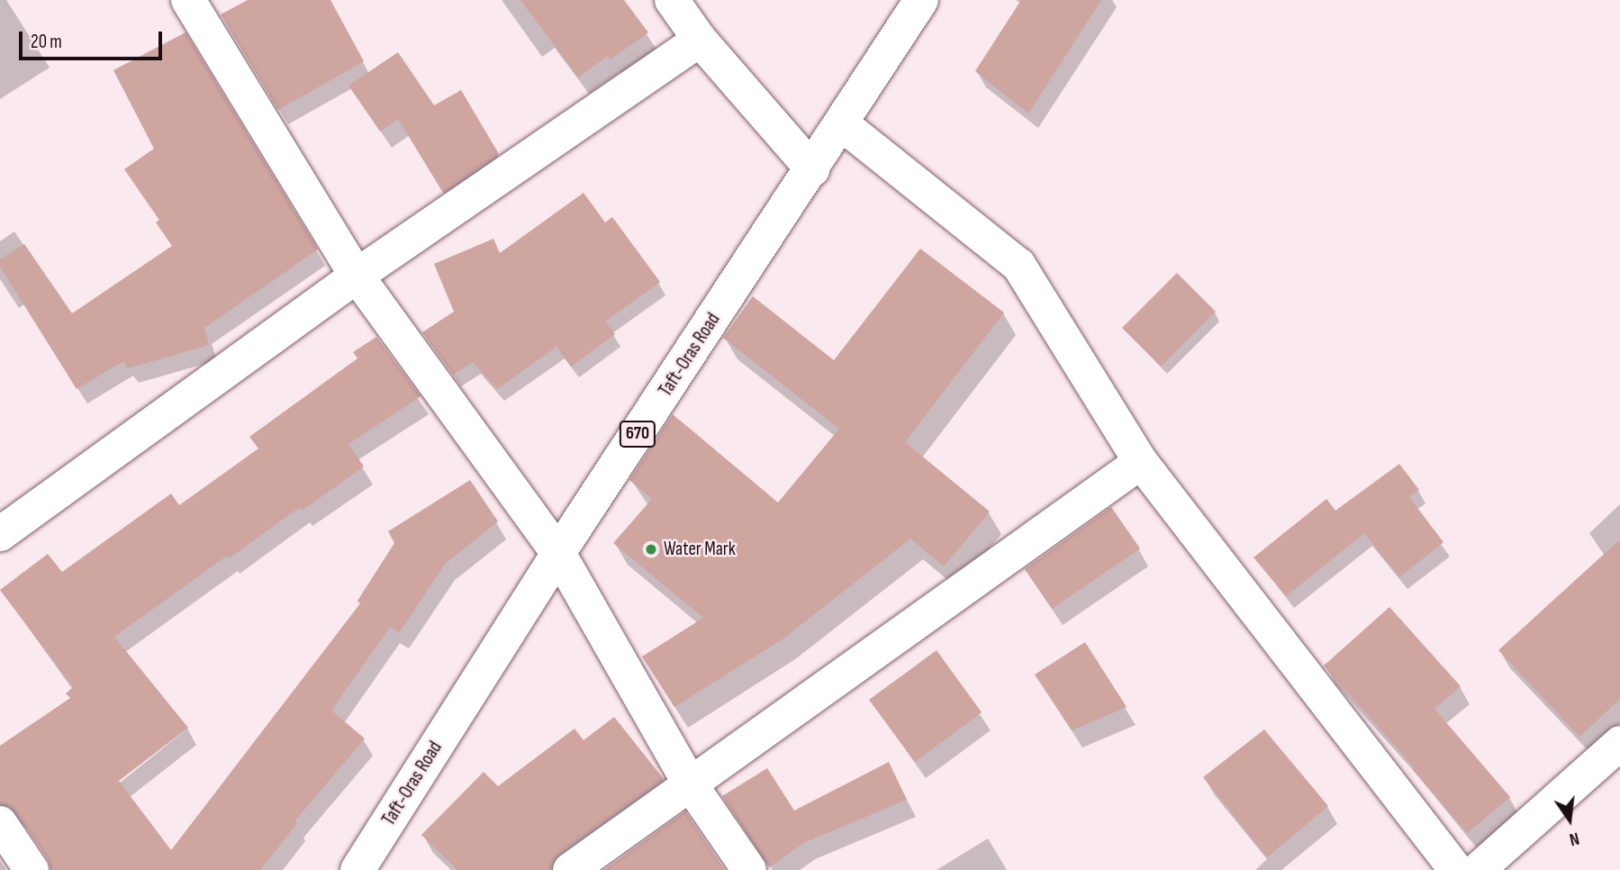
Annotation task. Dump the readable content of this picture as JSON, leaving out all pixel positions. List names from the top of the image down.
{
  "streets": {
    "street": ["Taft-Oras Road", "670"]
  },
  "places": ["Water Mark"],
  "scale_bar": "20 m",
  "north": "bottom"
}
